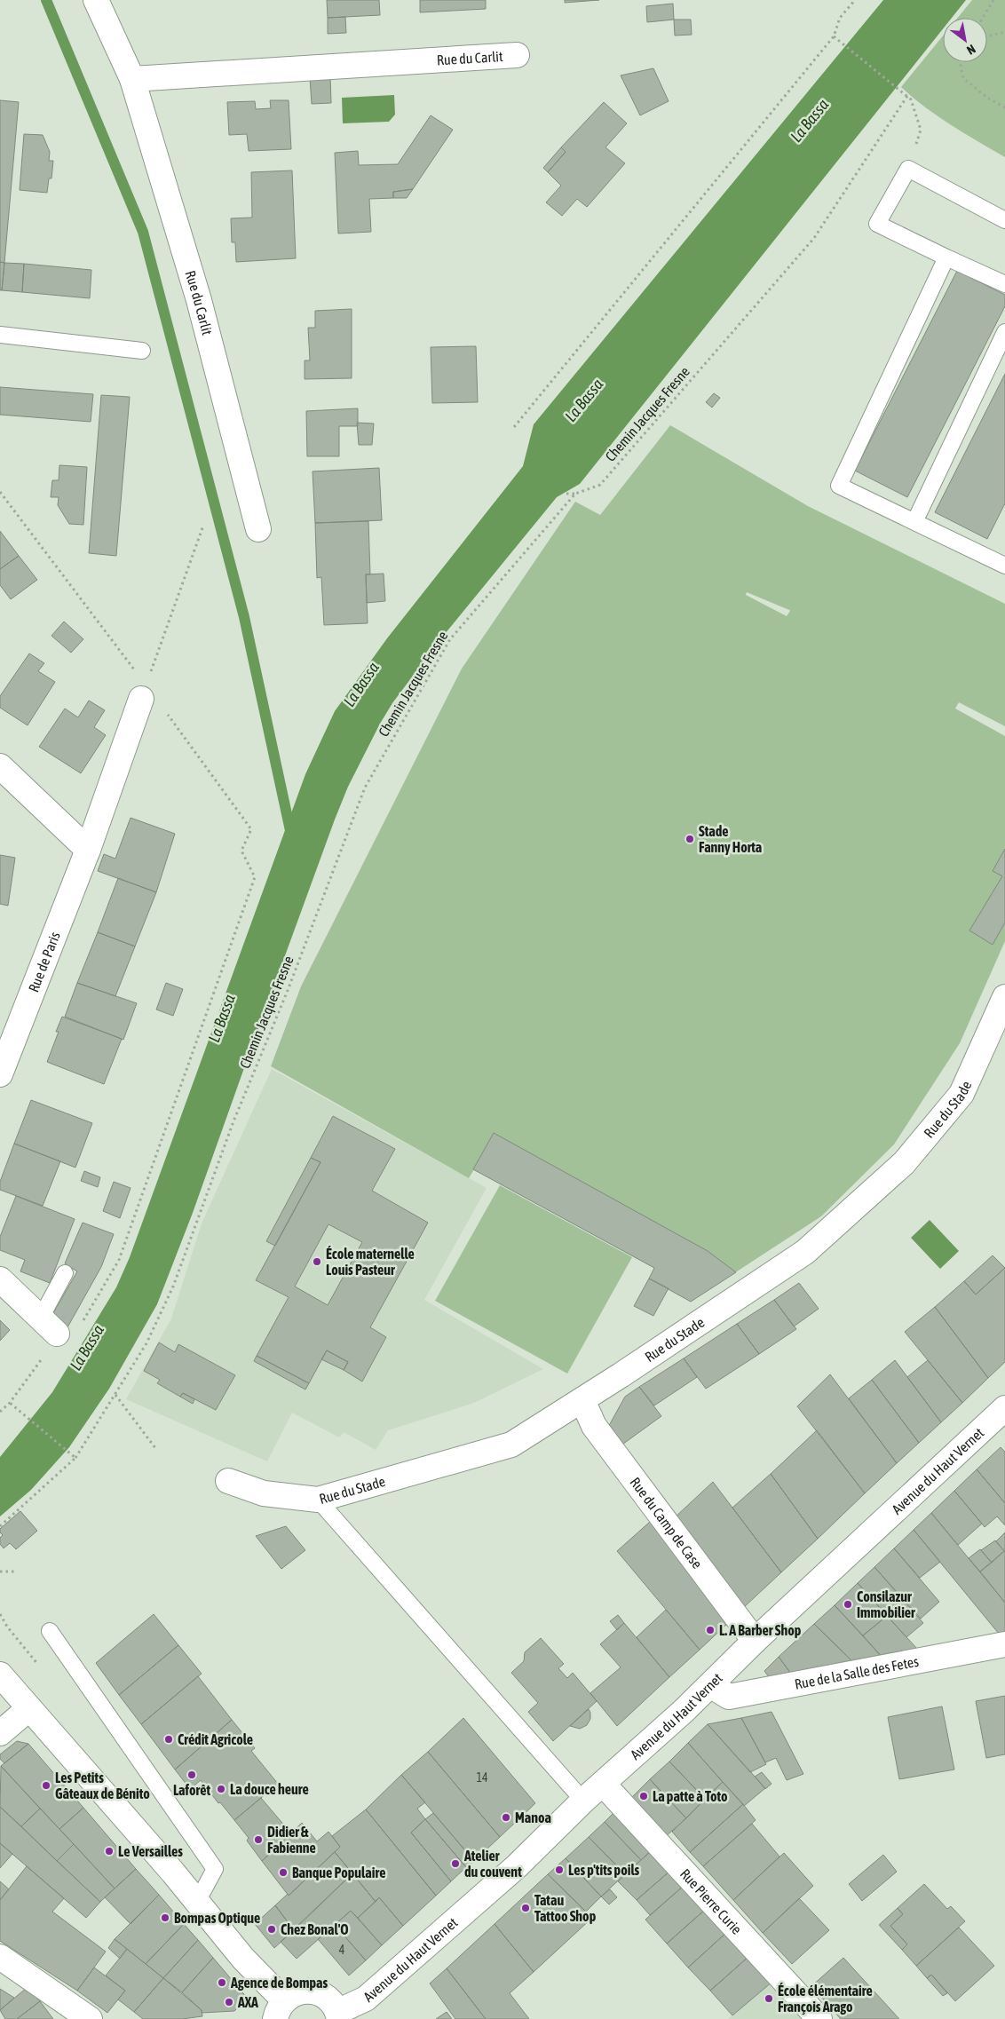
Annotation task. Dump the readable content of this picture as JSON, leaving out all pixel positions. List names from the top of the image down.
{
  "streets": {
    "street": [
      "Rue du Carlit",
      "Rue de Paris",
      "Rue du Stade",
      "Avenue du Haut Vernet",
      "Rue du Camp de Case",
      "Rue de la Salle des Fetes",
      "Rue Pierre Curie"
    ],
    "path": ["Chemin Jacques Fresne"]
  },
  "crossings": [
    ["Rue du Stade", "Rue du Camp de Case"],
    ["Avenue du Haut Vernet", "Rue du Camp de Case"],
    ["Avenue du Haut Vernet", "Rue de la Salle des Fetes"],
    ["Avenue du Haut Vernet", "Rue Pierre Curie"]
  ],
  "water": ["La Bassa"],
  "places": [
    "Stade Fanny Horta",
    "École maternelle Louis Pasteur",
    "Consilazur Immobilier",
    "L. A Barber Shop",
    "Crédit Agricole",
    "Laforêt",
    "Les Petits Gâteaux de Bénito",
    "La douce heure",
    "La patte à Toto",
    "Manoa",
    "Didier & Fabienne",
    "Le Versailles",
    "Atelier du couvent",
    "Les p'tits poils",
    "Banque Populaire",
    "Tatau Tattoo Shop",
    "Bompas Optique",
    "Chez Bonal'O",
    "Agence de Bompas",
    "École élémentaire François Arago",
    "AXA"
  ],
  "house_numbers": ["14", "4"],
  "north": "bottom right"
}
